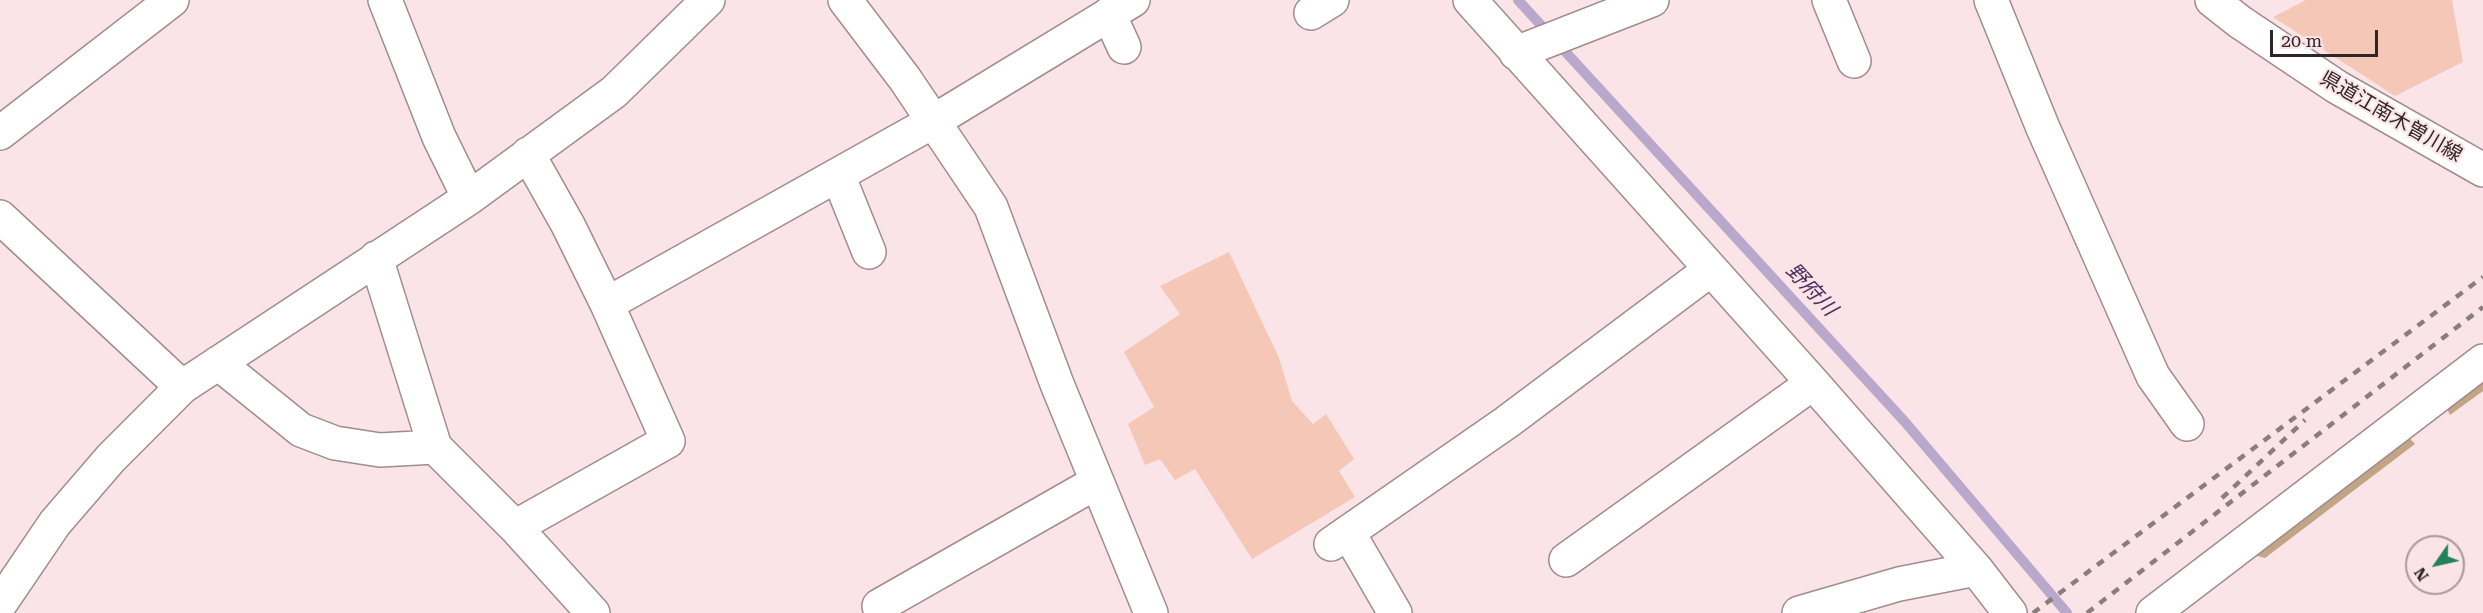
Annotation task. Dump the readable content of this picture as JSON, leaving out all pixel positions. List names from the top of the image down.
{
  "streets": {
    "street": ["県道江南木曽川線"]
  },
  "water": ["野府川"],
  "scale_bar": "20 m",
  "north": "bottom left"
}
